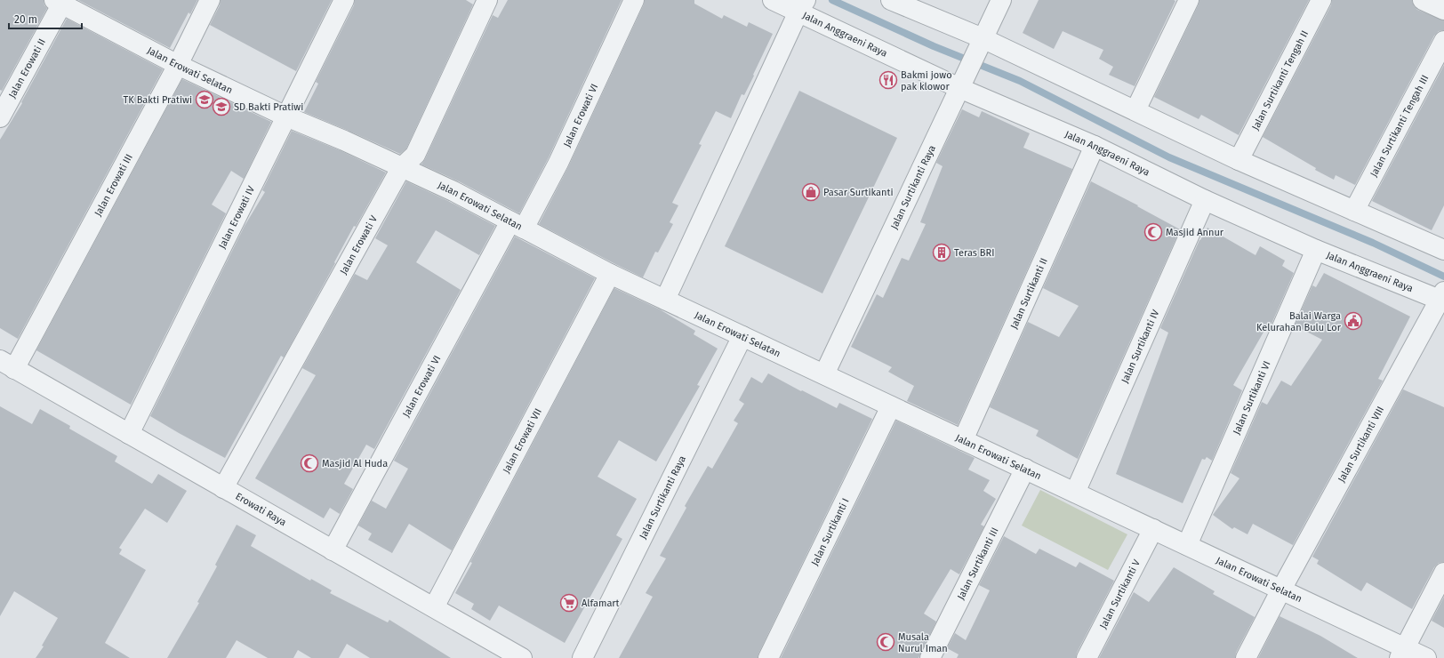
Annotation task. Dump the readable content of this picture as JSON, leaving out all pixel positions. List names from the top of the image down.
{
  "streets": {
    "street": [
      "Jalan Anggraeni Raya",
      "Jalan Erowati II",
      "Jalan Erowati Selatan",
      "Jalan Surtikanti Tengah II",
      "Jalan Erowati VI",
      "Jalan Surtikanti Tengah III",
      "Jalan Erowati III",
      "Jalan Surtikanti Raya",
      "Jalan Erowati IV",
      "Jalan Erowati V",
      "Jalan Surtikanti II",
      "Jalan Surtikanti IV",
      "Jalan Surtikanti VI",
      "Jalan Erowati VII",
      "Jalan Surtikanti VIII",
      "Erowati Raya",
      "Jalan Surtikanti I",
      "Jalan Surtikanti III",
      "Jalan Surtikanti V"
    ]
  },
  "crossings": [
    ["Jalan Anggraeni Raya", "Jalan Surtikanti Raya"],
    ["Jalan Anggraeni Raya", "Jalan Surtikanti II"],
    ["Jalan Anggraeni Raya", "Jalan Surtikanti IV"],
    ["Jalan Anggraeni Raya", "Jalan Surtikanti VI"],
    ["Jalan Anggraeni Raya", "Jalan Surtikanti VIII"],
    ["Jalan Erowati II", "Jalan Erowati Selatan"],
    ["Jalan Erowati Selatan", "Jalan Erowati VI"],
    ["Jalan Erowati Selatan", "Jalan Erowati III"],
    ["Jalan Erowati Selatan", "Jalan Surtikanti Raya"],
    ["Jalan Erowati Selatan", "Jalan Erowati IV"],
    ["Jalan Erowati Selatan", "Jalan Erowati V"],
    ["Jalan Erowati Selatan", "Jalan Surtikanti II"],
    ["Jalan Erowati Selatan", "Jalan Surtikanti IV"],
    ["Jalan Erowati Selatan", "Jalan Surtikanti VI"],
    ["Jalan Erowati Selatan", "Jalan Erowati VII"],
    ["Jalan Erowati Selatan", "Jalan Surtikanti VIII"],
    ["Jalan Erowati Selatan", "Jalan Surtikanti I"],
    ["Jalan Erowati Selatan", "Jalan Surtikanti III"],
    ["Jalan Erowati Selatan", "Jalan Surtikanti V"],
    ["Jalan Erowati VI", "Erowati Raya"],
    ["Jalan Erowati III", "Erowati Raya"],
    ["Jalan Erowati IV", "Erowati Raya"],
    ["Jalan Erowati V", "Erowati Raya"],
    ["Jalan Erowati VII", "Erowati Raya"]
  ],
  "places": {
    "restaurant": ["Bakmi jowo pak klowor"],
    "school or university": ["TK Bakti Pratiwi", "SD Bakti Pratiwi"],
    "shop": ["Pasar Surtikanti"],
    "mosque": ["Masjid Annur", "Masjid Al Huda", "Musala Nurul Iman"],
    "building": ["Teras BRI"],
    "public building": ["Balai Warga Kelurahan Bulu Lor"],
    "supermarket": ["Alfamart"]
  },
  "scale_bar": "20 m"
}
